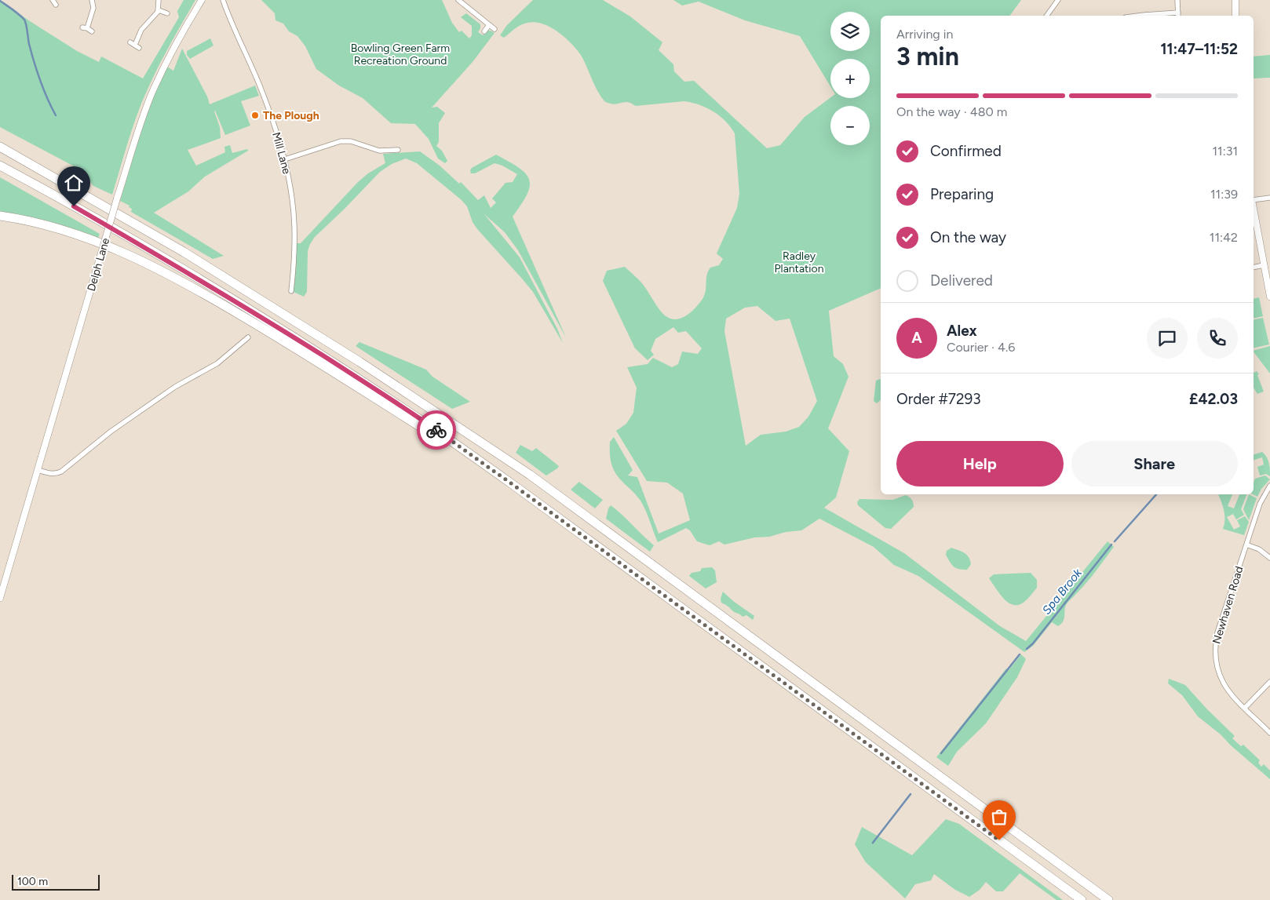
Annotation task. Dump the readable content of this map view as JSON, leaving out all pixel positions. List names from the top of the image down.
{
  "streets": {
    "street": ["Mill Lane", "Delph Lane", "Newhaven Road"]
  },
  "water": ["Spa Brook"],
  "parks": ["Bowling Green Farm Recreation Ground", "Radley Plantation"],
  "places": ["The Plough"],
  "scale_bar": "100 m",
  "page": {
    "map_buttons": ["+", "−"],
    "heading": ["3 min", "Arriving in", "11:47–11:52"],
    "panel": [
      "Alex",
      "Courier · 4.6",
      "Order #7293",
      "£42.03"
    ],
    "bar": "On the way · 480 m",
    "list": [
      ["Confirmed", "11:31"],
      ["Preparing", "11:39"],
      ["On the way", "11:42"],
      "Delivered"
    ],
    "round": "A",
    "buttons": ["Help", "Share"],
    "scale": "100 m"
  }
}
